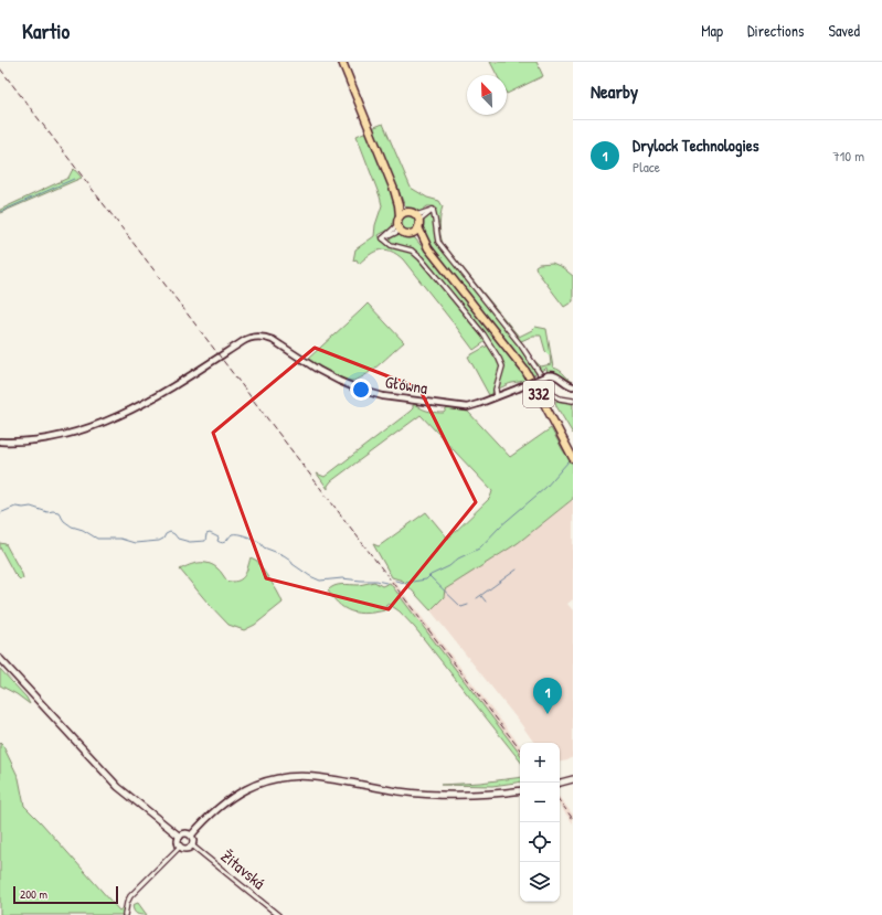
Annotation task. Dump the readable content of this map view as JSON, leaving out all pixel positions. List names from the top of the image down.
{
  "streets": {
    "highway": ["332"],
    "street": ["Główna", "Žitavská"]
  },
  "scale_bar": "200 m",
  "north": "top left",
  "page": {
    "header": "Kartio",
    "nav": ["Map", "Directions", "Saved"],
    "heading": "Nearby",
    "list": [
      {
        "mark": "1",
        "name": "Drylock Technologies",
        "note": "Place",
        "value": "710 m"
      }
    ],
    "pins": "1",
    "map_buttons": ["+", "−"],
    "scale": "200 m"
  }
}
